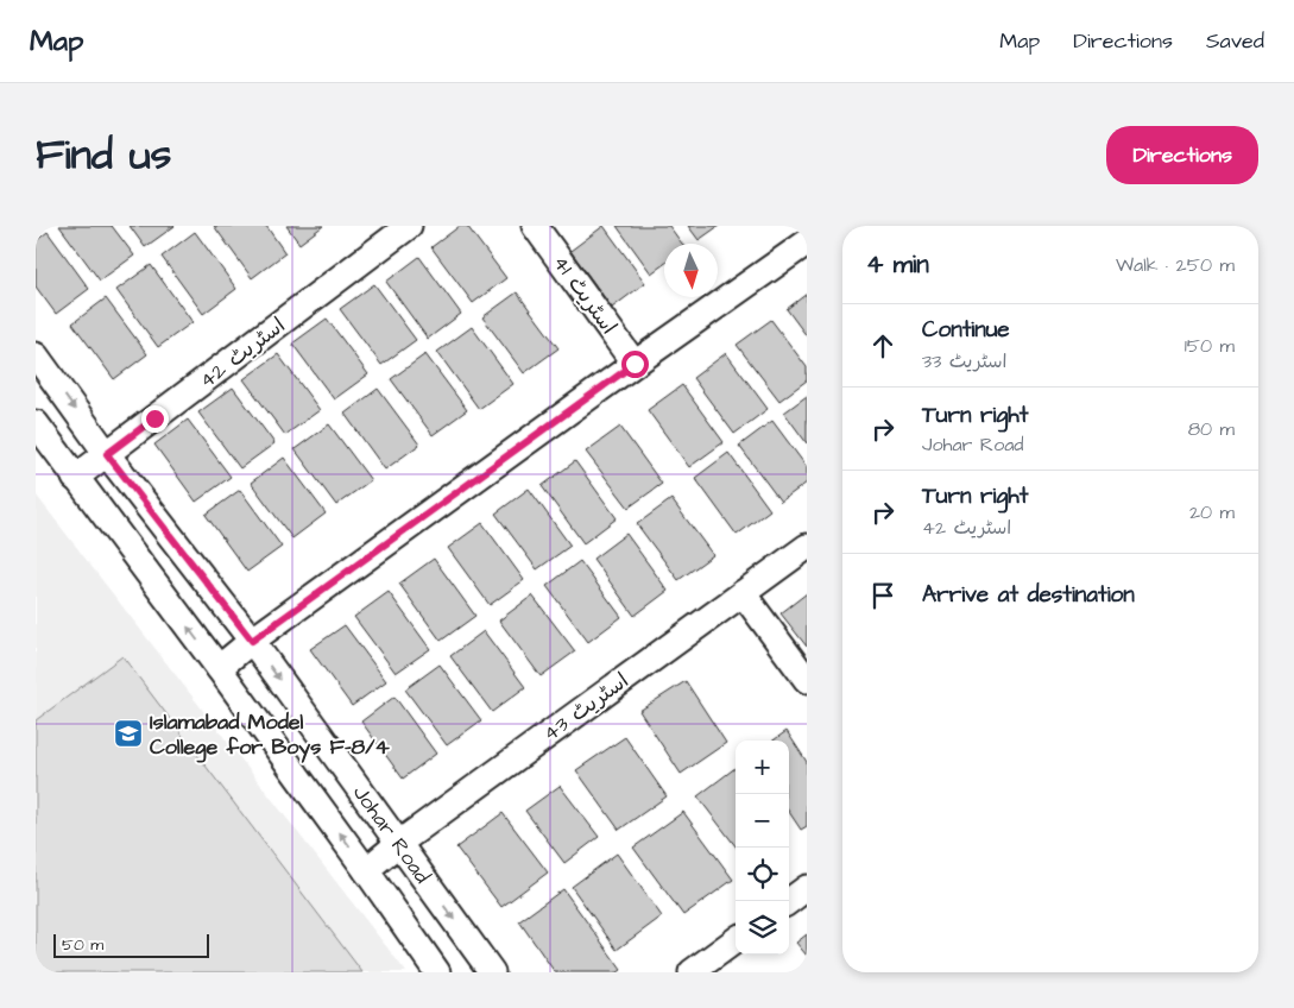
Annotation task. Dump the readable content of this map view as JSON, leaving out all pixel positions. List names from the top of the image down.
{
  "streets": {
    "street": [
      "اسٹریٹ 41",
      "اسٹریٹ 42",
      "اسٹریٹ 43",
      "Johar Road"
    ]
  },
  "crossings": [
    ["اسٹریٹ 42", "Johar Road"],
    ["اسٹریٹ 43", "Johar Road"]
  ],
  "places": {
    "school or university": ["Islamabad Model College for Boys F-8/4"]
  },
  "scale_bar": "50 m",
  "north": "bottom",
  "page": {
    "header": "Map",
    "nav": ["Map", "Directions", "Saved"],
    "title": "Find us",
    "buttons": "Directions",
    "heading": ["4 min", "Walk · 250 m"],
    "list": [
      ["Continue", "اسٹریٹ 33", "150 m"],
      ["Turn right", "Johar Road", "80 m"],
      ["Turn right", "اسٹریٹ 42", "20 m"],
      "Arrive at destination"
    ],
    "map_buttons": ["+", "−"],
    "scale": "50 m"
  }
}
